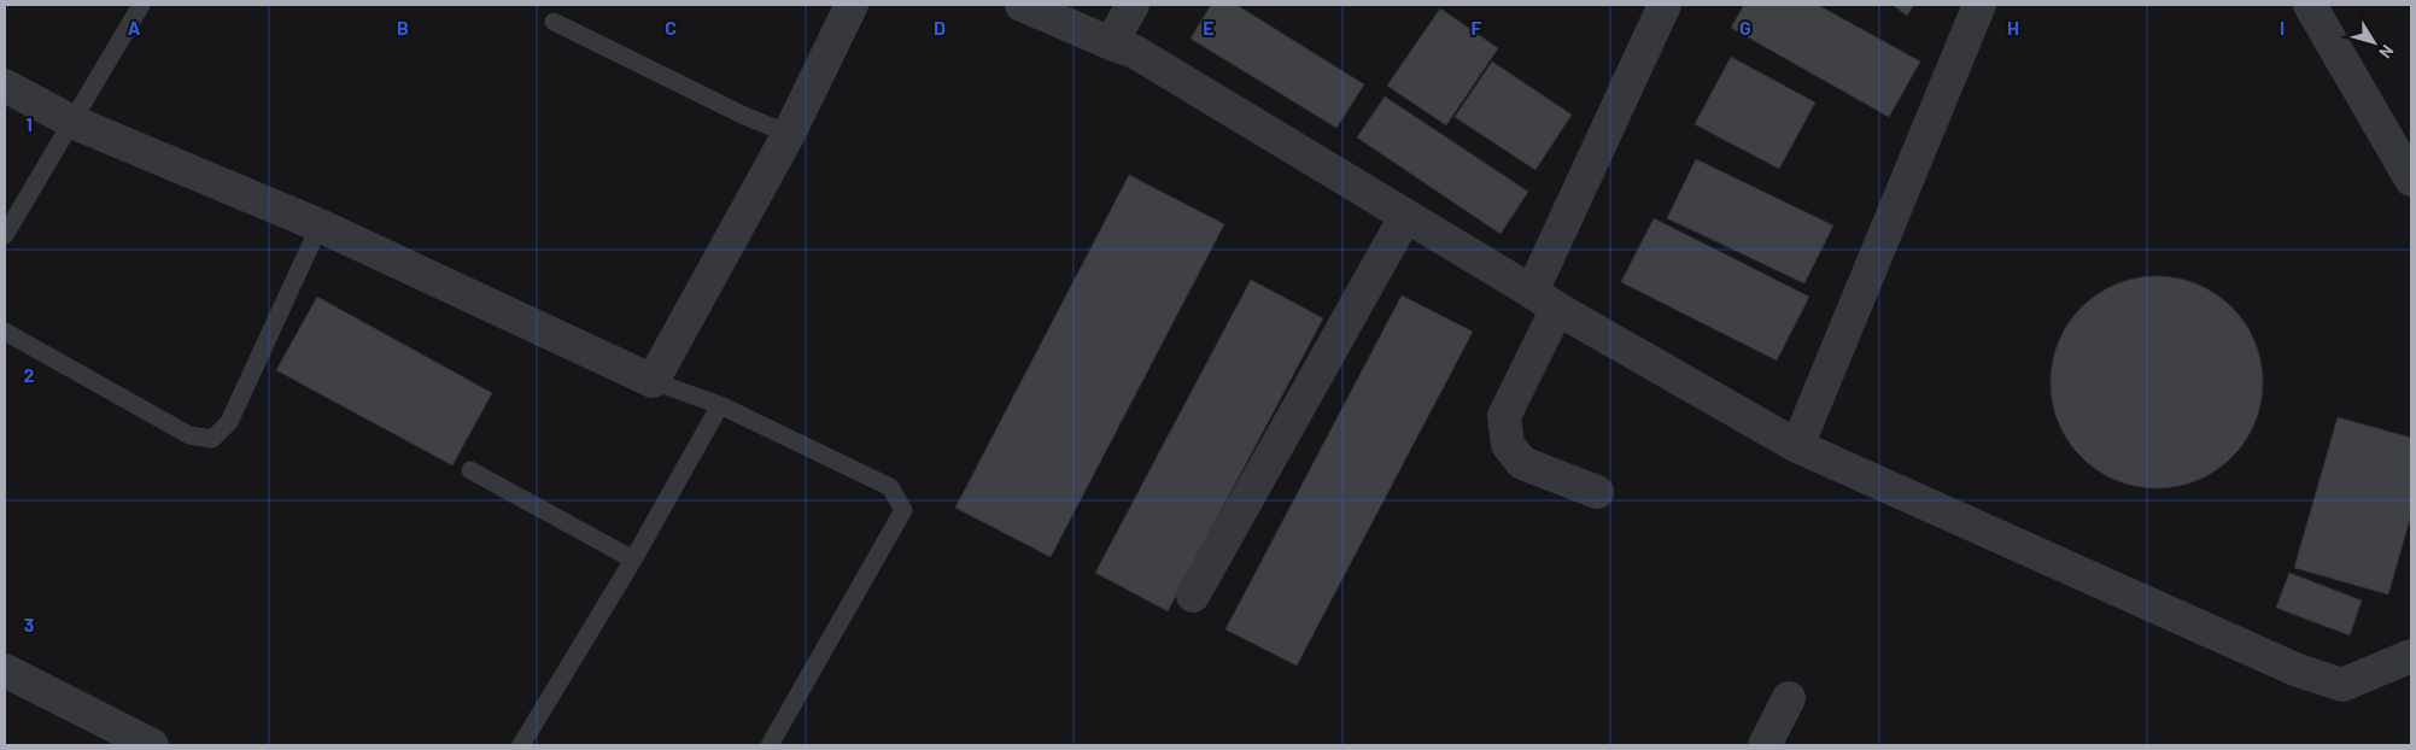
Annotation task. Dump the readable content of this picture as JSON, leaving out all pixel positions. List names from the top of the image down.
{
  "north": "bottom right",
  "grid": {
    "columns": [
      "A",
      "B",
      "C",
      "D",
      "E",
      "F",
      "G",
      "H",
      "I"
    ],
    "rows": ["1", "2", "3"]
  }
}
